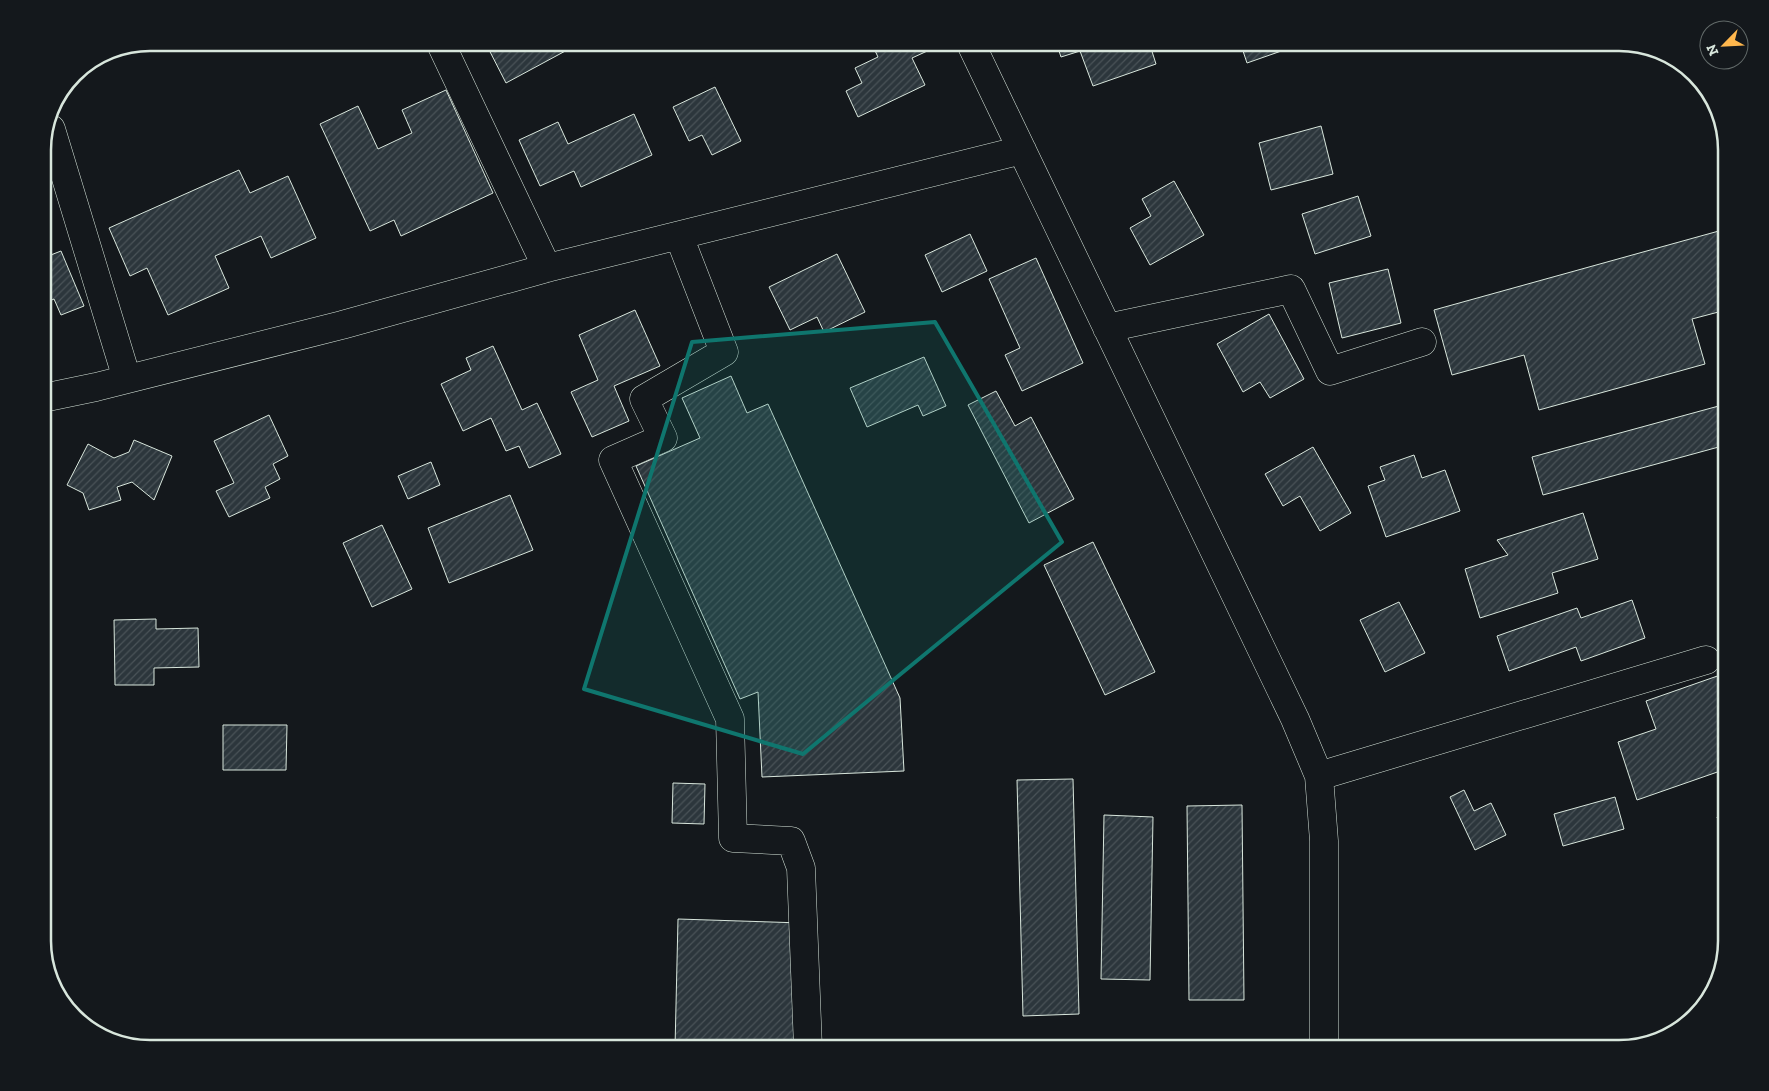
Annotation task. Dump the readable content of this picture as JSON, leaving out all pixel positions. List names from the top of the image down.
{
  "north": "bottom left"
}
